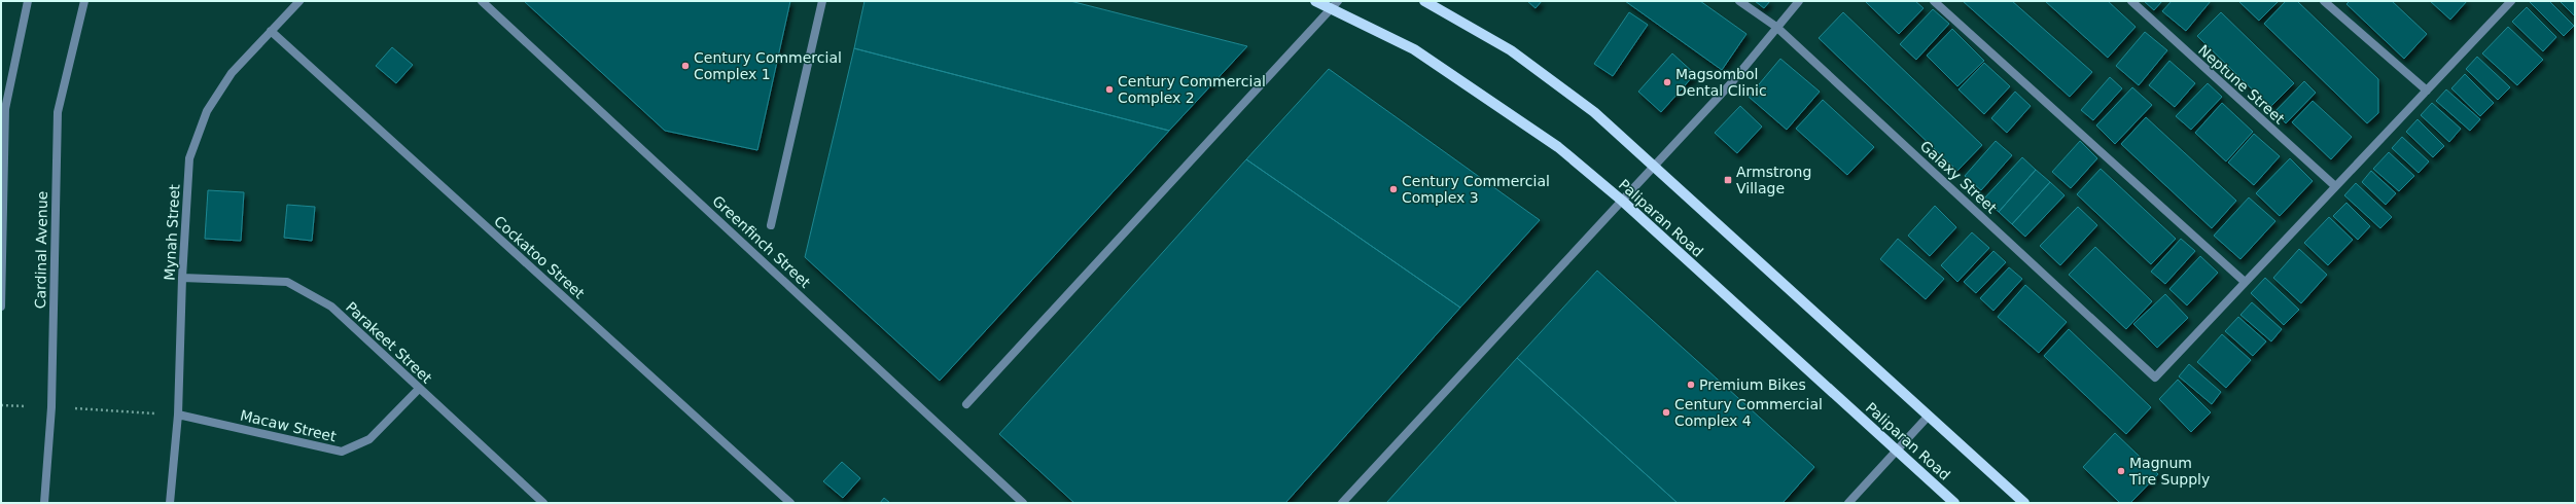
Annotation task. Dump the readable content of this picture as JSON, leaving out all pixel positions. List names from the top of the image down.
{
  "streets": {
    "main road": ["Paliparan Road"],
    "street": [
      "Neptune Street",
      "Galaxy Street",
      "Mynah Street",
      "Greenfinch Street",
      "Cardinal Avenue",
      "Cockatoo Street",
      "Parakeet Street",
      "Macaw Street"
    ]
  },
  "crossings": [
    ["Mynah Street", "Cockatoo Street"],
    ["Mynah Street", "Parakeet Street"],
    ["Mynah Street", "Macaw Street"],
    ["Parakeet Street", "Macaw Street"]
  ],
  "places": {
    "other": [
      "Century Commercial Complex 1",
      "Magsombol Dental Clinic",
      "Century Commercial Complex 2",
      "Century Commercial Complex 3",
      "Premium Bikes",
      "Century Commercial Complex 4",
      "Magnum Tire Supply"
    ],
    "transit": ["Armstrong Village"]
  }
}
